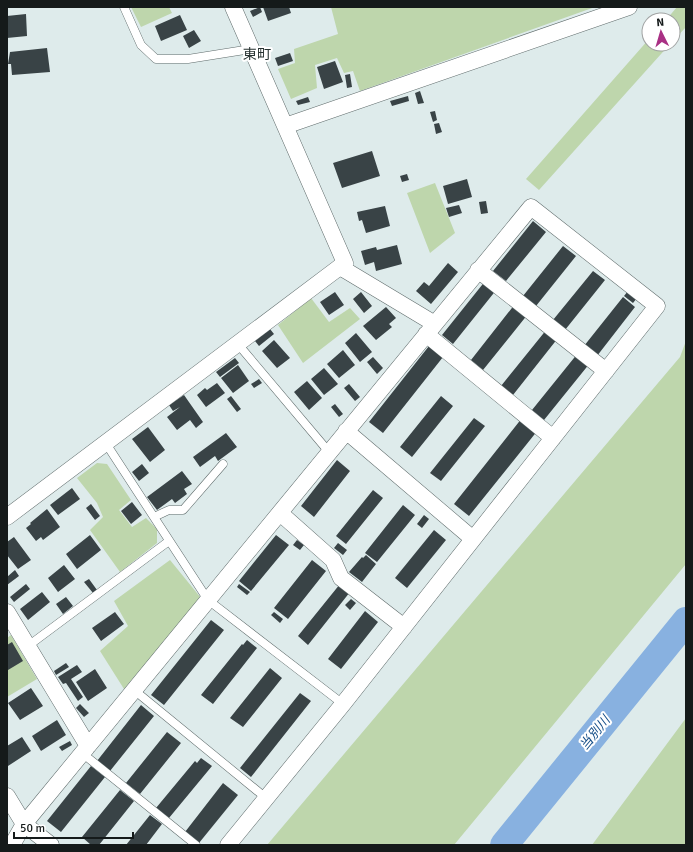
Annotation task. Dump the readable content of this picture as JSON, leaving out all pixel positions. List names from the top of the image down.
{
  "districts": ["東町"],
  "water": ["当別川"],
  "scale_bar": "50 m",
  "north": "top"
}
